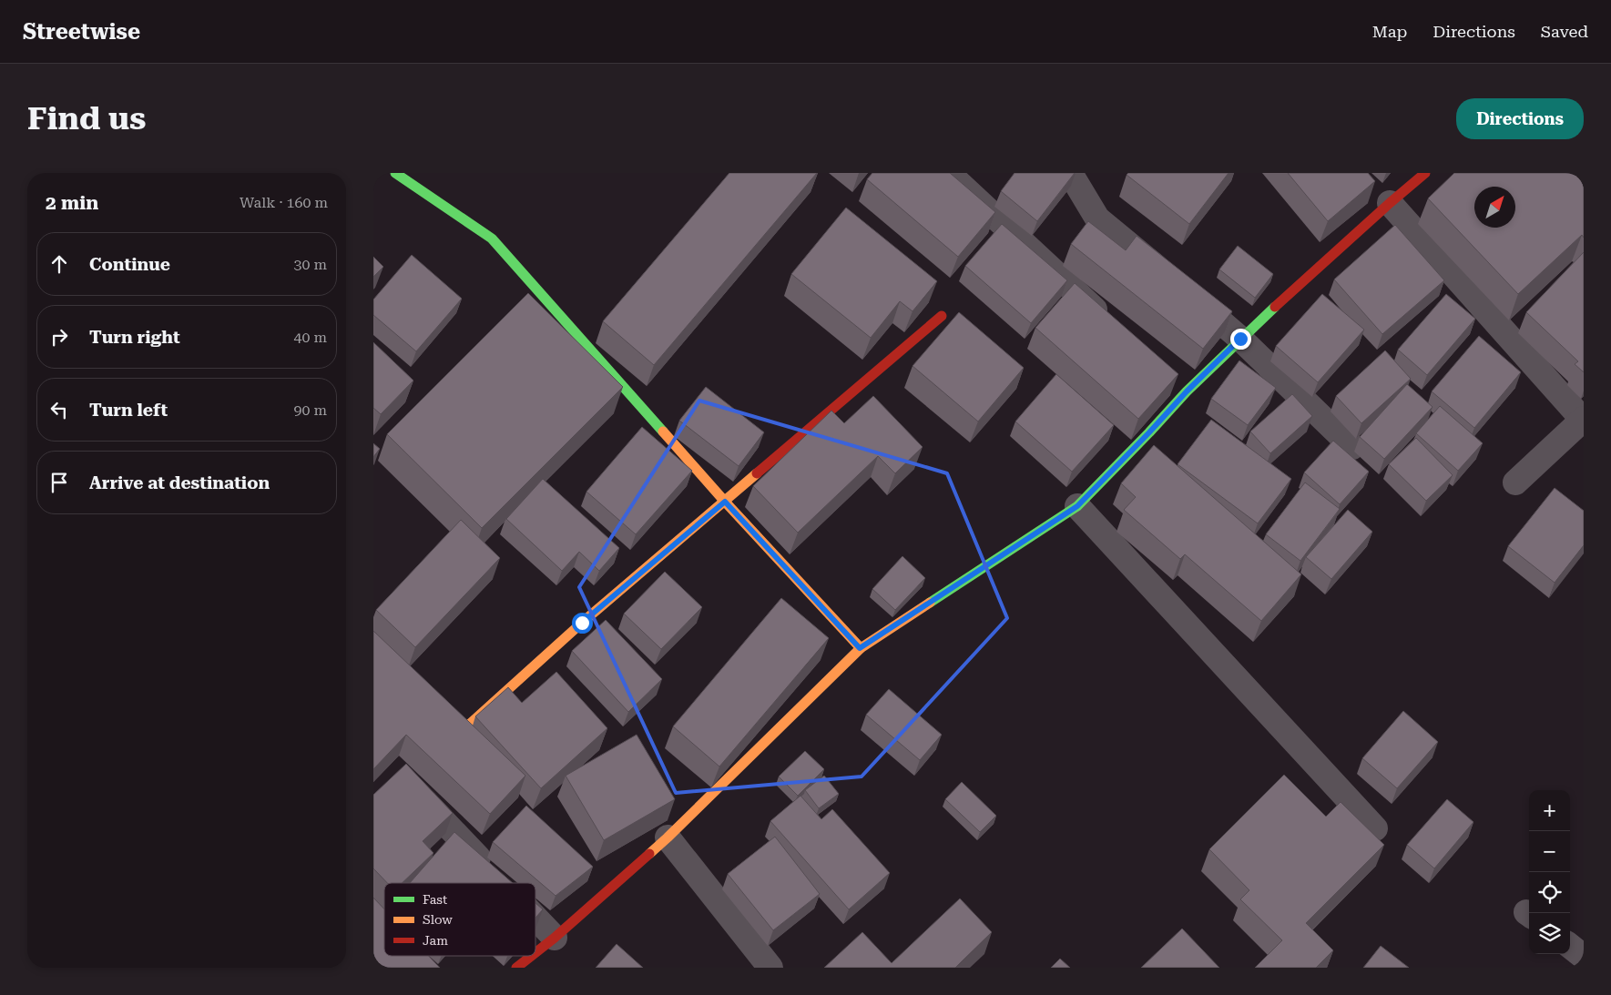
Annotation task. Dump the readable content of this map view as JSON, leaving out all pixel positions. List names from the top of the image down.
{
  "legend": ["Fast", "Slow", "Jam"],
  "north": "top right",
  "page": {
    "header": "Streetwise",
    "nav": ["Map", "Directions", "Saved"],
    "buttons": "Directions",
    "title": "Find us",
    "heading": ["2 min", "Walk · 160 m"],
    "list": [
      ["Continue", "30 m"],
      ["Turn right", "40 m"],
      ["Turn left", "90 m"],
      "Arrive at destination"
    ],
    "map_buttons": ["+", "−"]
  }
}
